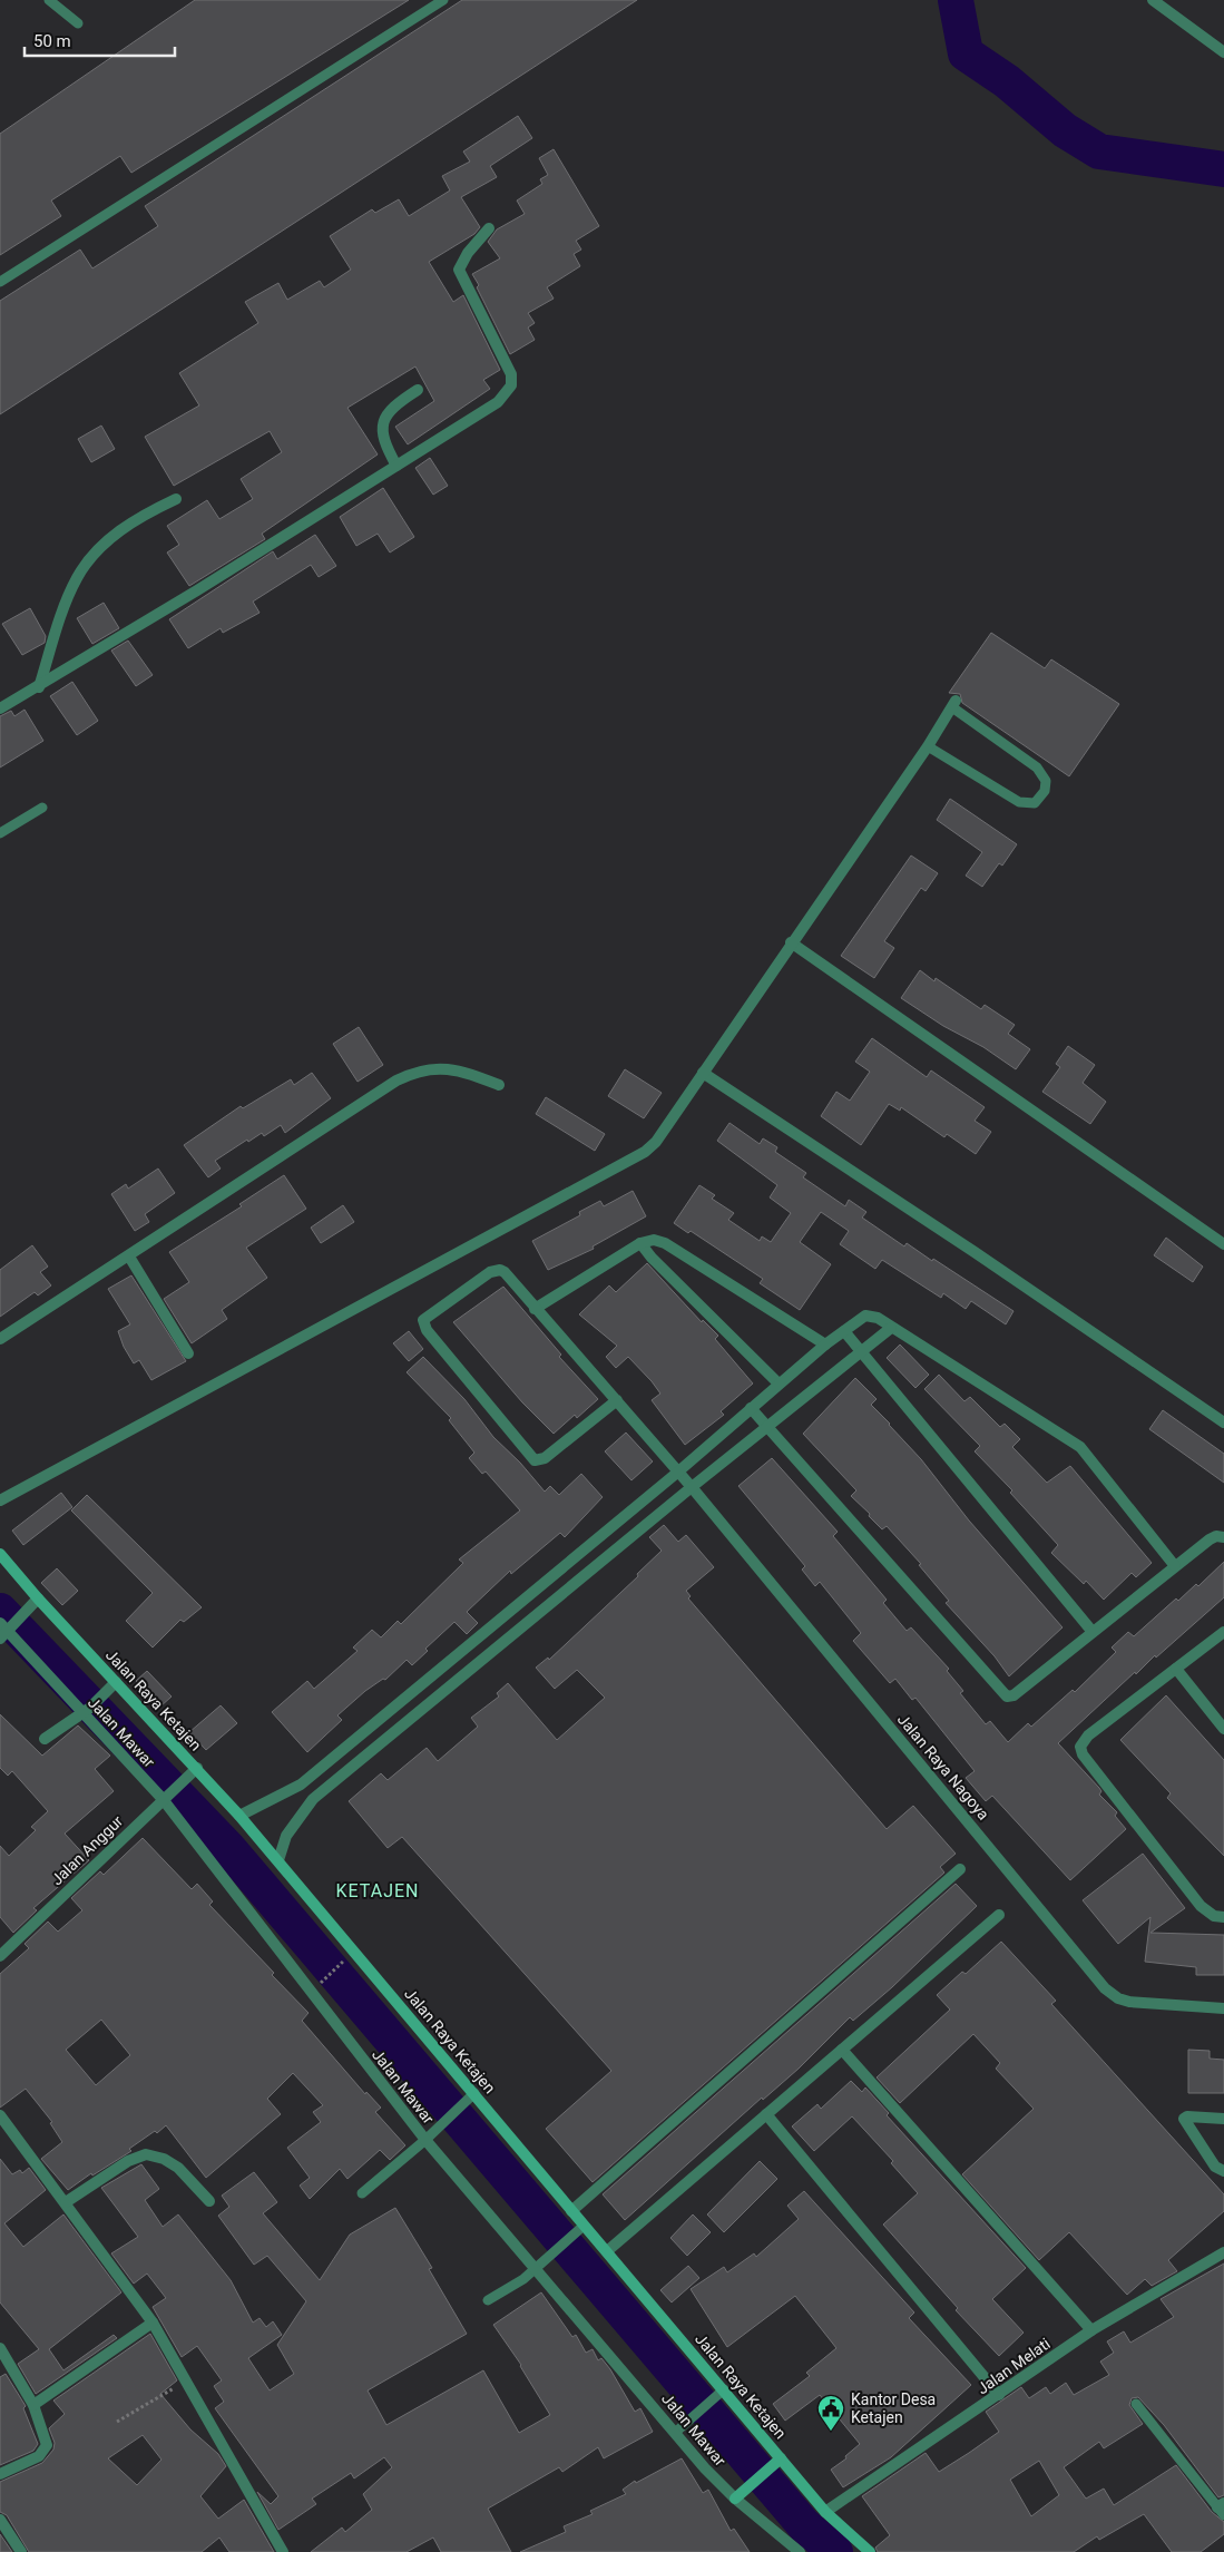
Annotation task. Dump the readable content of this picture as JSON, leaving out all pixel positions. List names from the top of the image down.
{
  "streets": {
    "street": [
      "Jalan Raya Ketajen",
      "Jalan Mawar",
      "Jalan Raya Nagoya",
      "Jalan Anggur",
      "Jalan Melati"
    ]
  },
  "crossings": [
    ["Jalan Raya Ketajen", "Jalan Anggur"],
    ["Jalan Raya Ketajen", "Jalan Melati"],
    ["Jalan Mawar", "Jalan Anggur"]
  ],
  "districts": ["KETAJEN"],
  "places": {
    "public building": ["Kantor Desa Ketajen"]
  },
  "scale_bar": "50 m"
}
